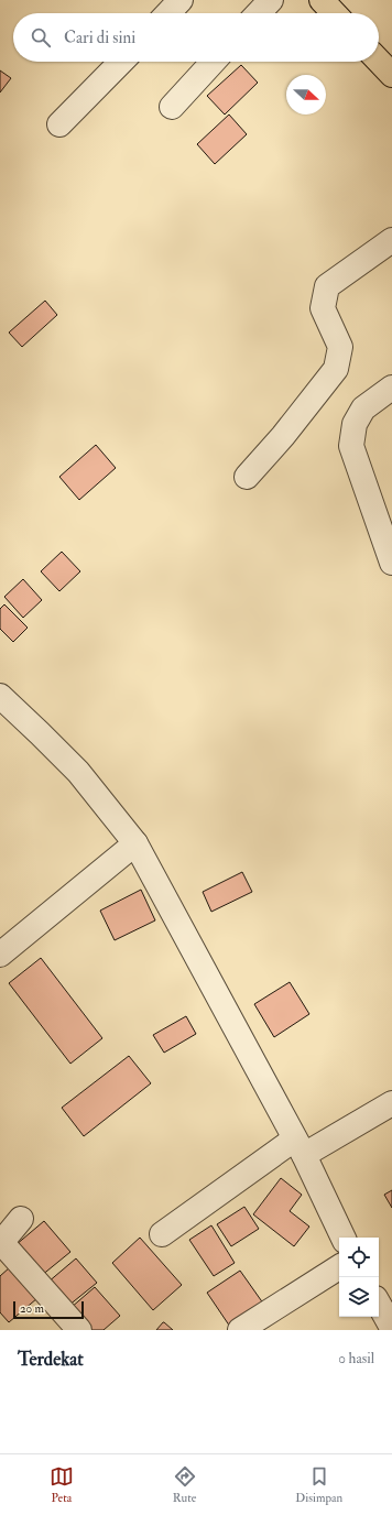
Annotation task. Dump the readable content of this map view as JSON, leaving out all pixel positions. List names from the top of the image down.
{
  "scale_bar": "20 m",
  "north": "right",
  "page": {
    "search": "Cari di sini",
    "scale": "20 m",
    "heading": ["Terdekat", "0 hasil"],
    "nav": ["Peta", "Rute", "Disimpan"]
  }
}
